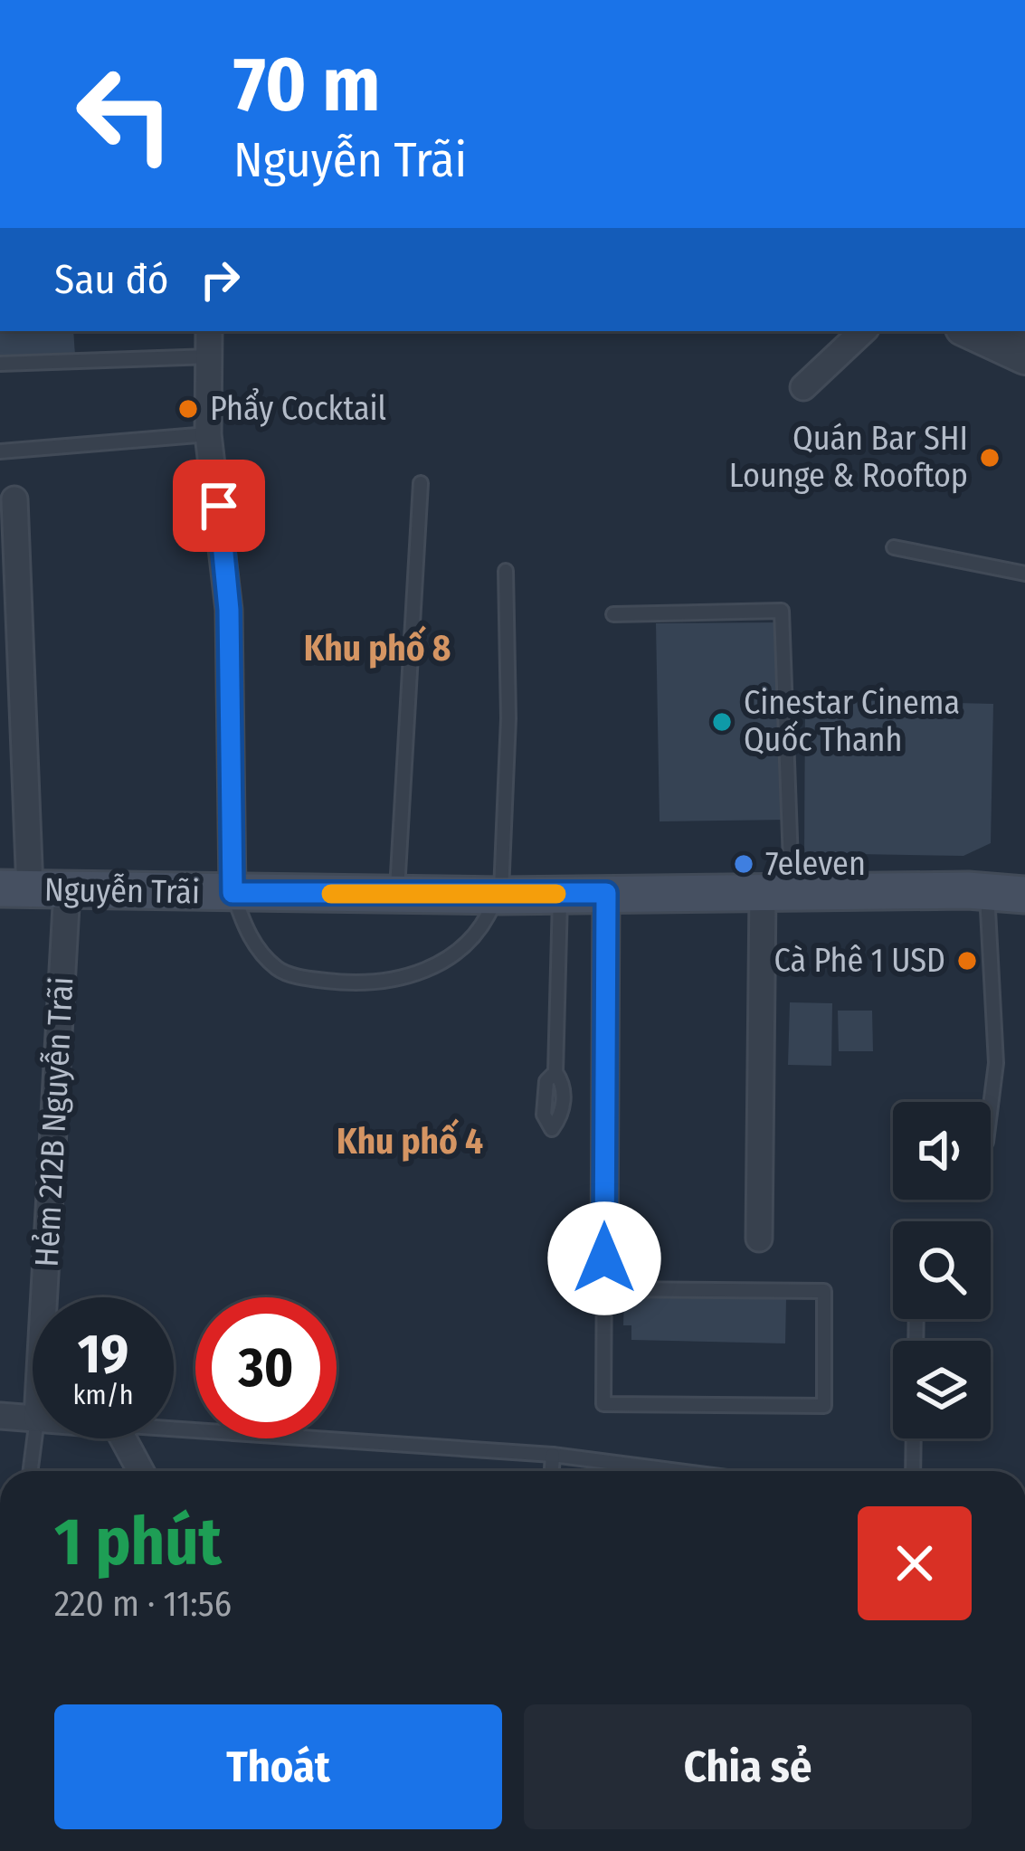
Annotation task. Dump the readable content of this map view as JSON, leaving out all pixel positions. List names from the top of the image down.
{
  "streets": {
    "main road": ["Nguyễn Trãi"],
    "street": ["Hẻm 212B Nguyễn Trãi"]
  },
  "crossings": [
    ["Nguyễn Trãi", "Hẻm 212B Nguyễn Trãi"]
  ],
  "districts": ["Khu phố 8", "Khu phố 4"],
  "places": [
    "Phẩy Cocktail",
    "Quán Bar SHI Lounge & Rooftop",
    "Cinestar Cinema Quốc Thanh",
    "7eleven",
    "Cà Phê 1 USD"
  ],
  "page": {
    "turn": ["70 m", "Nguyễn Trãi"],
    "then": "Sau đó",
    "speed": "19 km/h",
    "limit": "30",
    "heading": ["1 phút", "220 m · 11:56"],
    "buttons": ["Thoát", "Chia sẻ"]
  }
}
